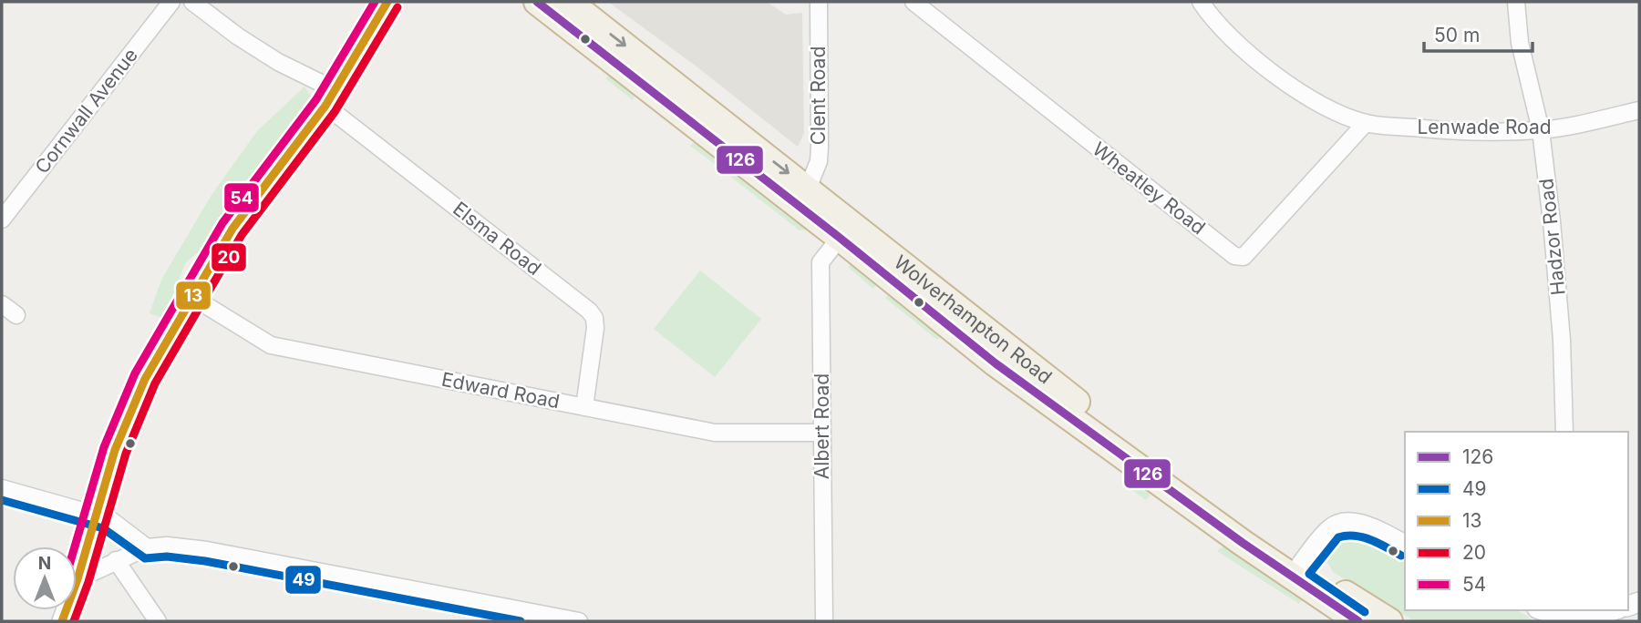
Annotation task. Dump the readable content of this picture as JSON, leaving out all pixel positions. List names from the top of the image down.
{
  "streets": {
    "highway": ["Wolverhampton Road"],
    "street": [
      "Clent Road",
      "Cornwall Avenue",
      "Lenwade Road",
      "Wheatley Road",
      "Hadzor Road",
      "Elsma Road",
      "Edward Road",
      "Albert Road"
    ]
  },
  "crossings": [
    ["Clent Road", "Wolverhampton Road"],
    ["Lenwade Road", "Wheatley Road"],
    ["Lenwade Road", "Hadzor Road"],
    ["Elsma Road", "Edward Road"],
    ["Wolverhampton Road", "Albert Road"],
    ["Edward Road", "Albert Road"]
  ],
  "lines": [
    "transit line 126",
    "transit line 13",
    "transit line 54",
    "transit line 20",
    "transit line 49"
  ],
  "legend": [
    "126",
    "49",
    "13",
    "20",
    "54"
  ],
  "scale_bar": "50 m",
  "north": "top"
}
